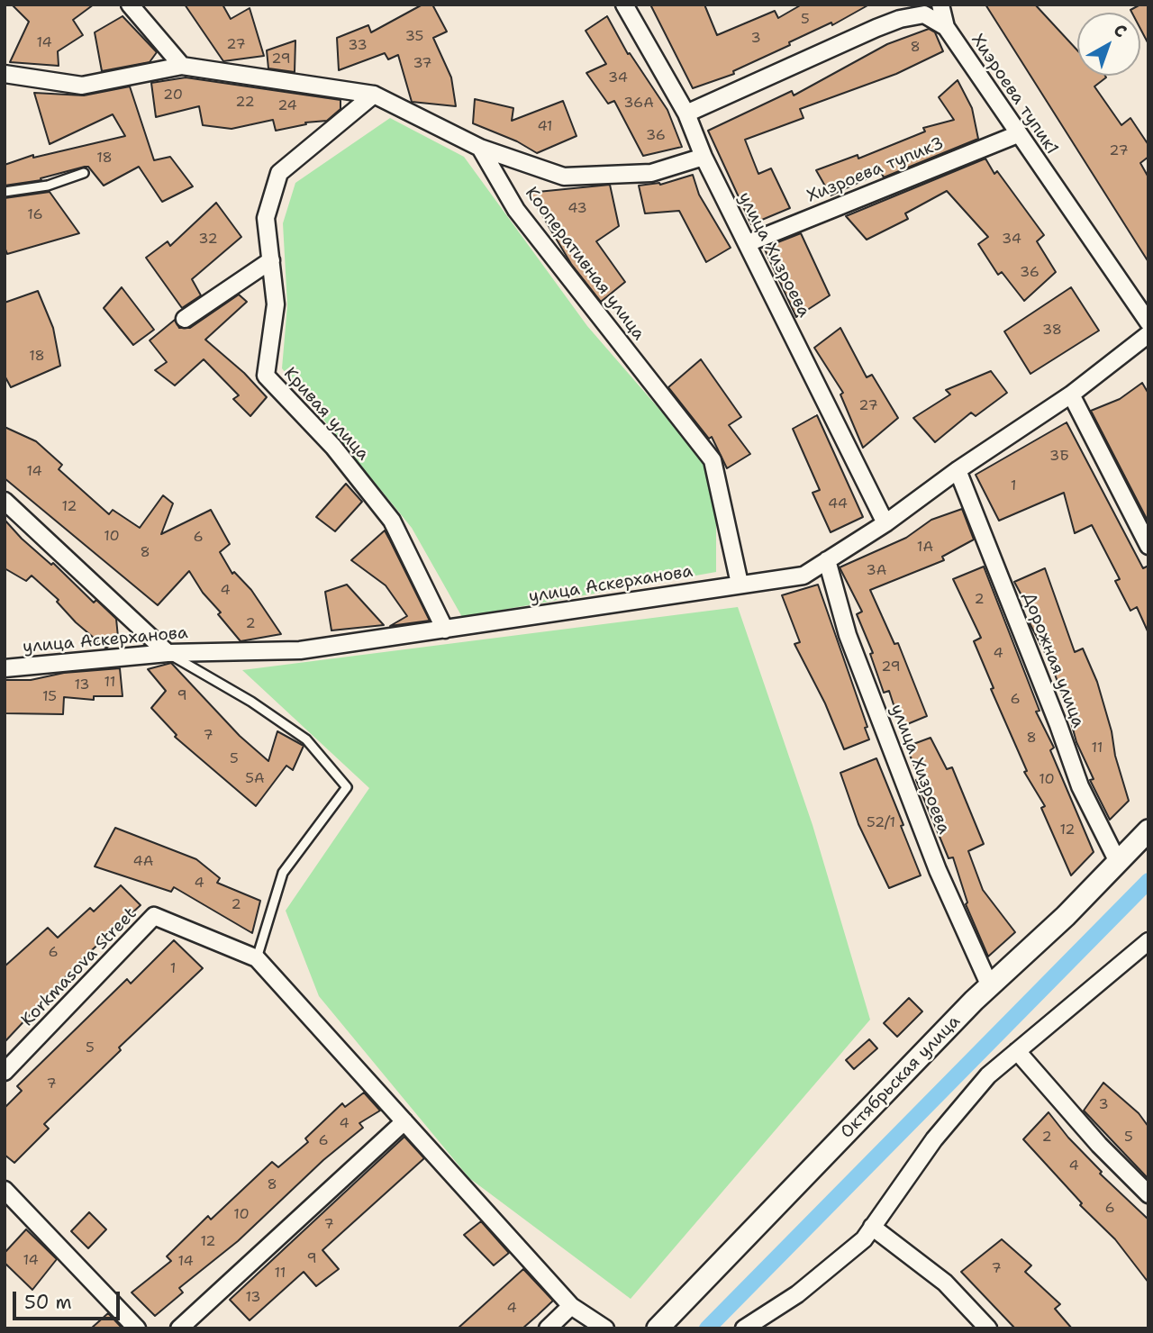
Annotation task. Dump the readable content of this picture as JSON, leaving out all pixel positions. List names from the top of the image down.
{
  "streets": {
    "street": [
      "Хиэроева тупик1",
      "Хизроева тупик3",
      "улица Хизроева",
      "Кооперативная улица",
      "Кривая улица",
      "улица Аскерханова",
      "Дорожная улица",
      "Korkmasova Street",
      "Октябрьская улица"
    ]
  },
  "crossings": [
    ["Хиэроева тупик1", "Хизроева тупик3"],
    ["Хиэроева тупик1", "улица Хизроева"],
    ["Хизроева тупик3", "улица Хизроева"],
    ["улица Хизроева", "улица Аскерханова"],
    ["улица Хизроева", "Октябрьская улица"],
    ["Кооперативная улица", "улица Аскерханова"],
    ["Кривая улица", "улица Аскерханова"],
    ["улица Аскерханова", "Дорожная улица"],
    ["Дорожная улица", "Октябрьская улица"]
  ],
  "house_numbers": [
    "5",
    "35",
    "3",
    "14",
    "27",
    "33",
    "8",
    "29",
    "37",
    "34",
    "20",
    "22",
    "36А",
    "24",
    "41",
    "36",
    "27",
    "18",
    "43",
    "16",
    "32",
    "34",
    "36",
    "38",
    "18",
    "27",
    "3Б",
    "14",
    "1",
    "44",
    "12",
    "10",
    "6",
    "1А",
    "8",
    "3А",
    "4",
    "2",
    "2",
    "4",
    "29",
    "11",
    "13",
    "9",
    "15",
    "6",
    "7",
    "8",
    "11",
    "5",
    "5А",
    "10",
    "52/1",
    "12",
    "4А",
    "4",
    "2",
    "6",
    "1",
    "5",
    "7",
    "3",
    "4",
    "2",
    "5",
    "6",
    "4",
    "8",
    "6",
    "10",
    "7",
    "12",
    "9",
    "14",
    "14",
    "7",
    "11",
    "13",
    "4"
  ],
  "scale_bar": "50 m",
  "north": "top right"
}
